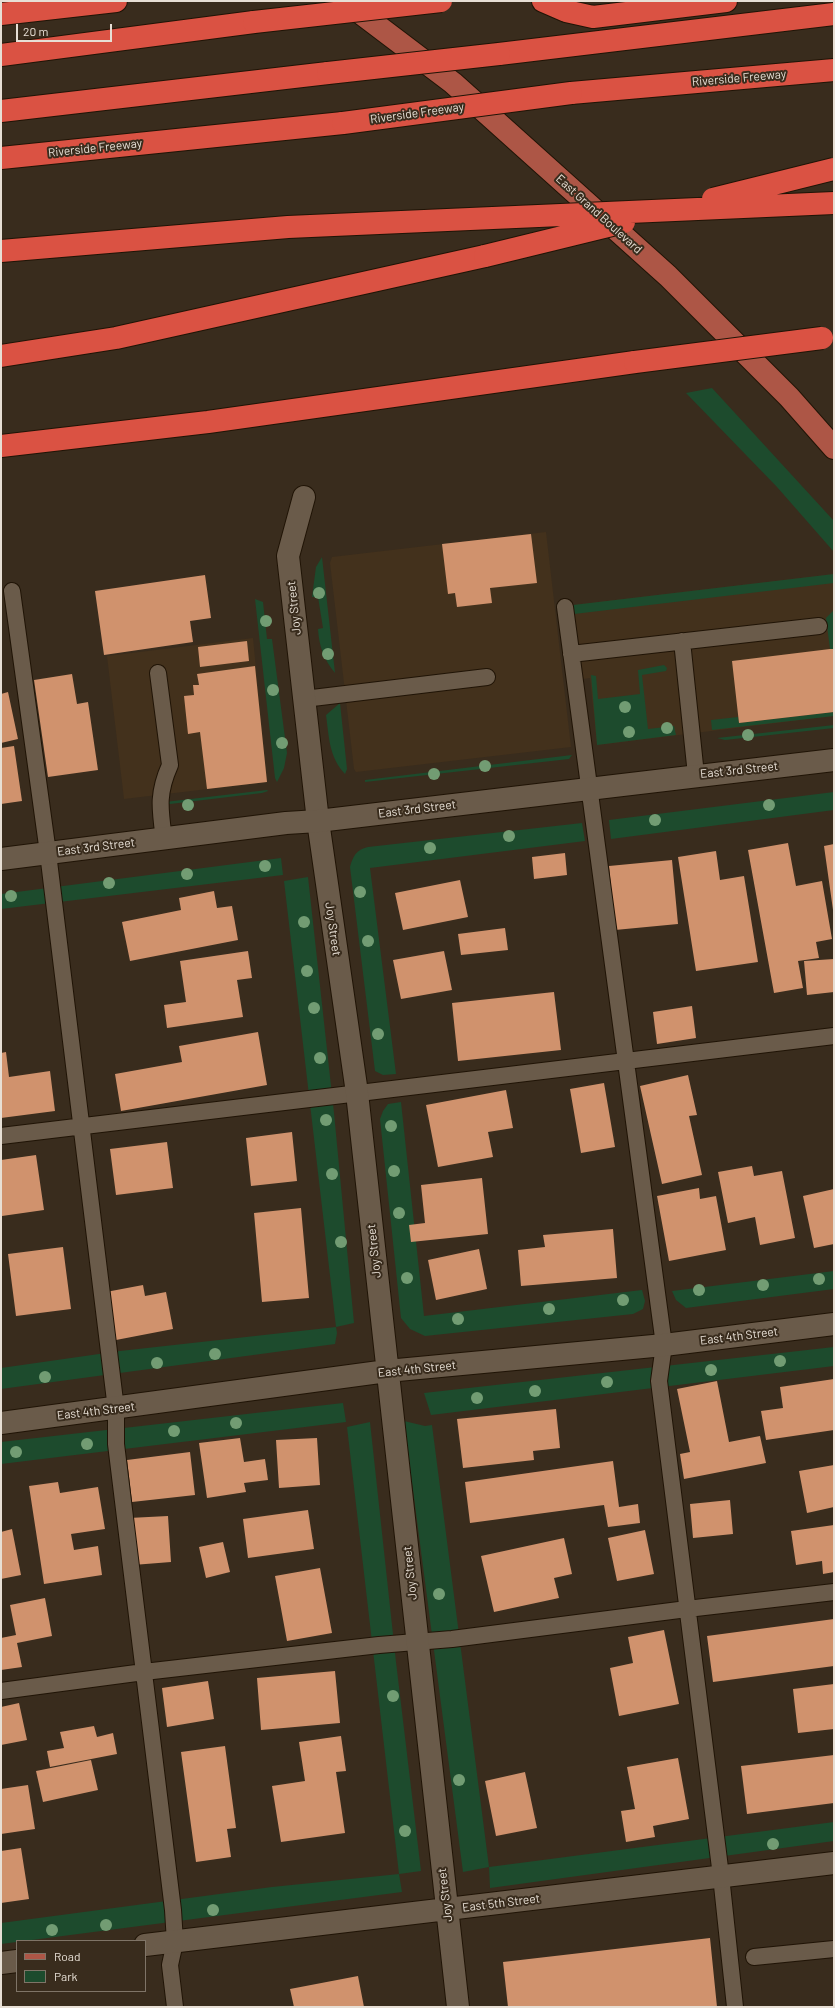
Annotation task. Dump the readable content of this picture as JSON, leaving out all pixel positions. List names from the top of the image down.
{
  "streets": {
    "highway": ["Riverside Freeway"],
    "main road": ["East Grand Boulevard"],
    "street": [
      "Joy Street",
      "East 3rd Street",
      "East 4th Street",
      "East 5th Street"
    ]
  },
  "crossings": [
    ["Joy Street", "East 3rd Street"],
    ["Joy Street", "East 4th Street"],
    ["Joy Street", "East 5th Street"]
  ],
  "legend": ["Road", "Park"],
  "scale_bar": "20 m"
}
